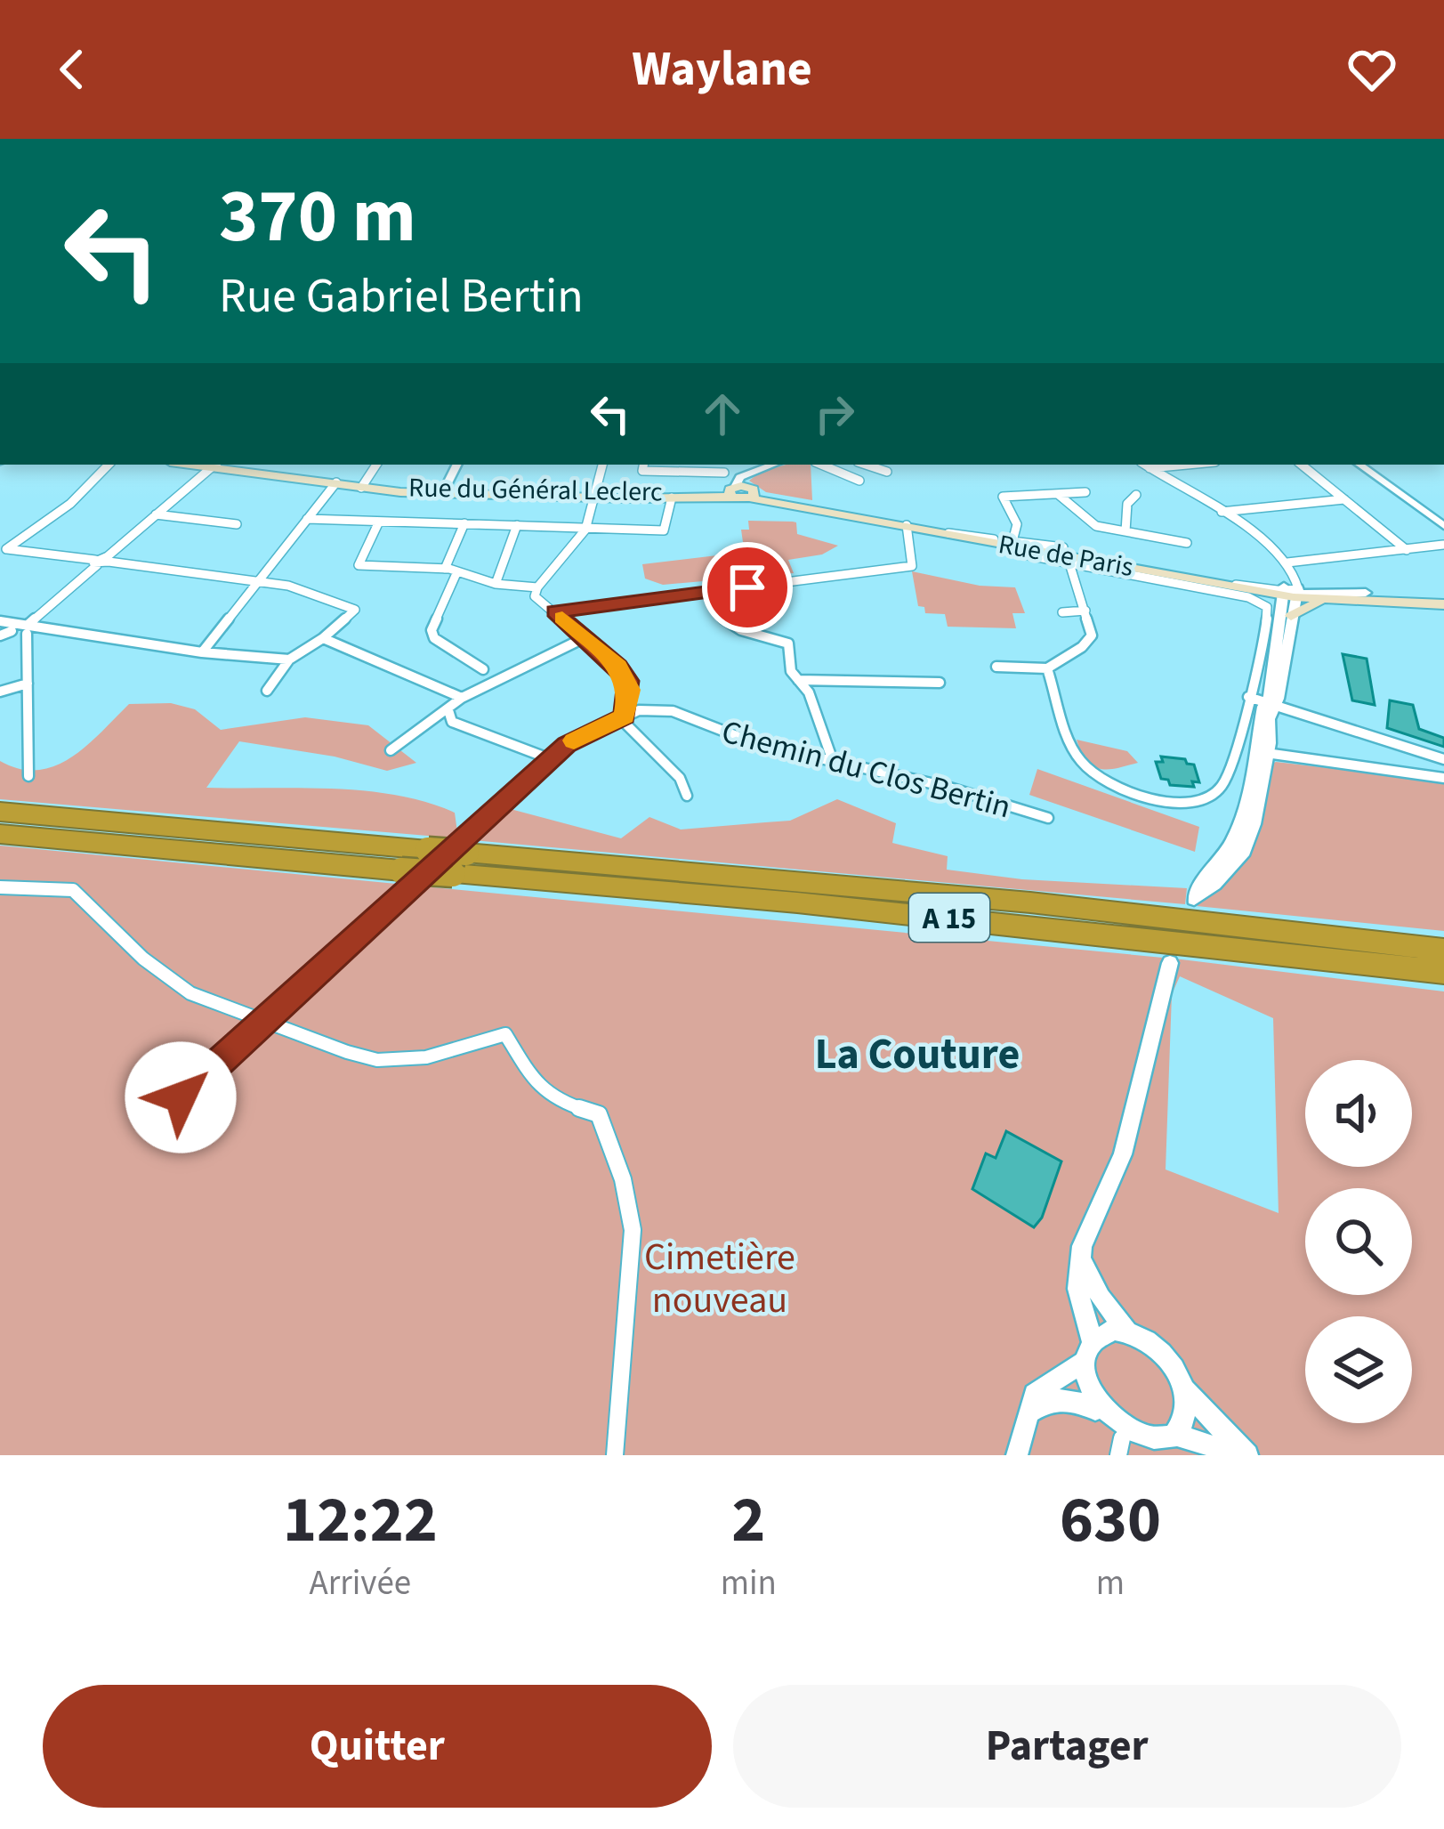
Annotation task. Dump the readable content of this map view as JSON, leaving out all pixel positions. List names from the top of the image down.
{
  "streets": {
    "highway": ["A 15"],
    "main road": ["Rue du Général Leclerc", "Rue de Paris"],
    "street": ["Chemin du Clos Bertin"]
  },
  "crossings": [
    ["Rue du Général Leclerc", "Rue de Paris"]
  ],
  "districts": ["La Couture"],
  "parks": ["Cimetière nouveau"],
  "page": {
    "header": "Waylane",
    "turn": ["370 m", "Rue Gabriel Bertin"],
    "eta": [
      "12:22",
      "Arrivée",
      "2",
      "min",
      "630",
      "m"
    ],
    "buttons": ["Quitter", "Partager"]
  }
}
